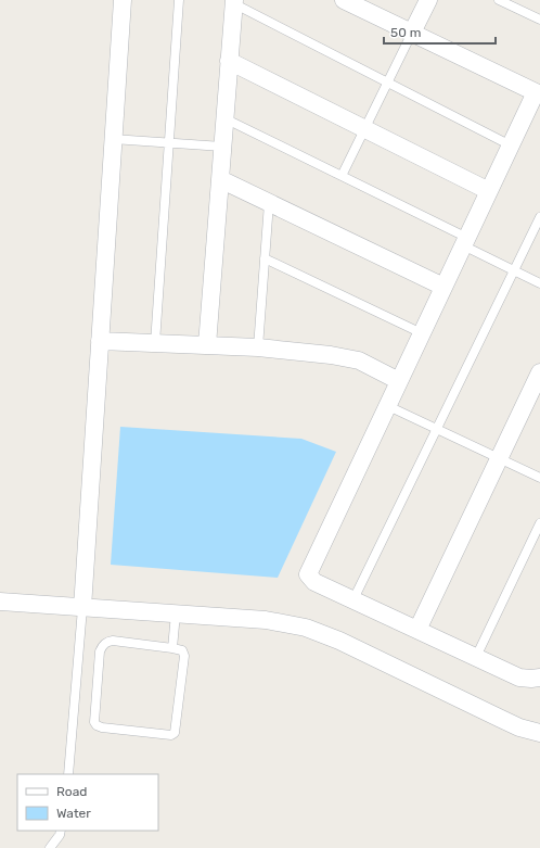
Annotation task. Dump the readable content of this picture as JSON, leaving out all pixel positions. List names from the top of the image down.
{
  "legend": ["Road", "Water"],
  "scale_bar": "50 m"
}
